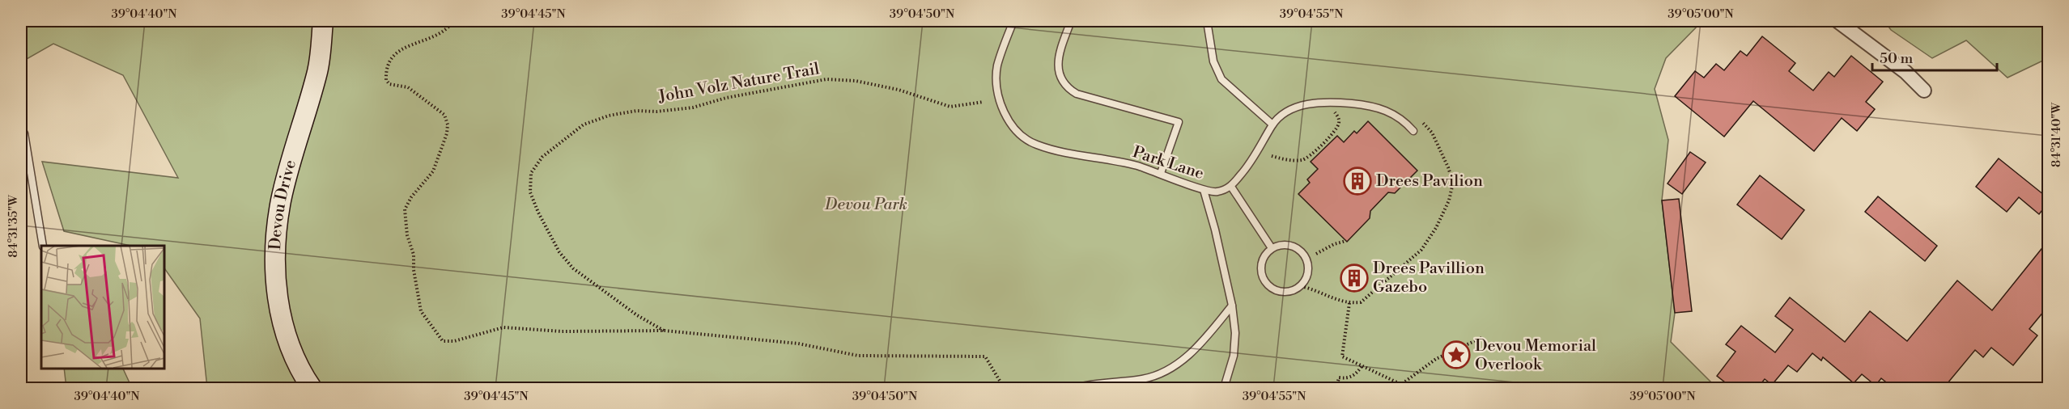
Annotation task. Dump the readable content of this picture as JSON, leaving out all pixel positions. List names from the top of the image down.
{
  "streets": {
    "street": ["Devou Drive"],
    "lane": ["Park Lane"],
    "path": ["John Volz Nature Trail"]
  },
  "parks": ["Devou Park"],
  "places": {
    "building": ["Drees Pavilion", "Drees Pavillion Gazebo"],
    "place": ["Devou Memorial Overlook"]
  },
  "scale_bar": "50 m",
  "coordinates": [
    "39°04'40\"N",
    "39°04'45\"N",
    "39°04'50\"N",
    "39°04'55\"N",
    "39°05'00\"N",
    "84°31'40\"W",
    "84°31'35\"W"
  ]
}
